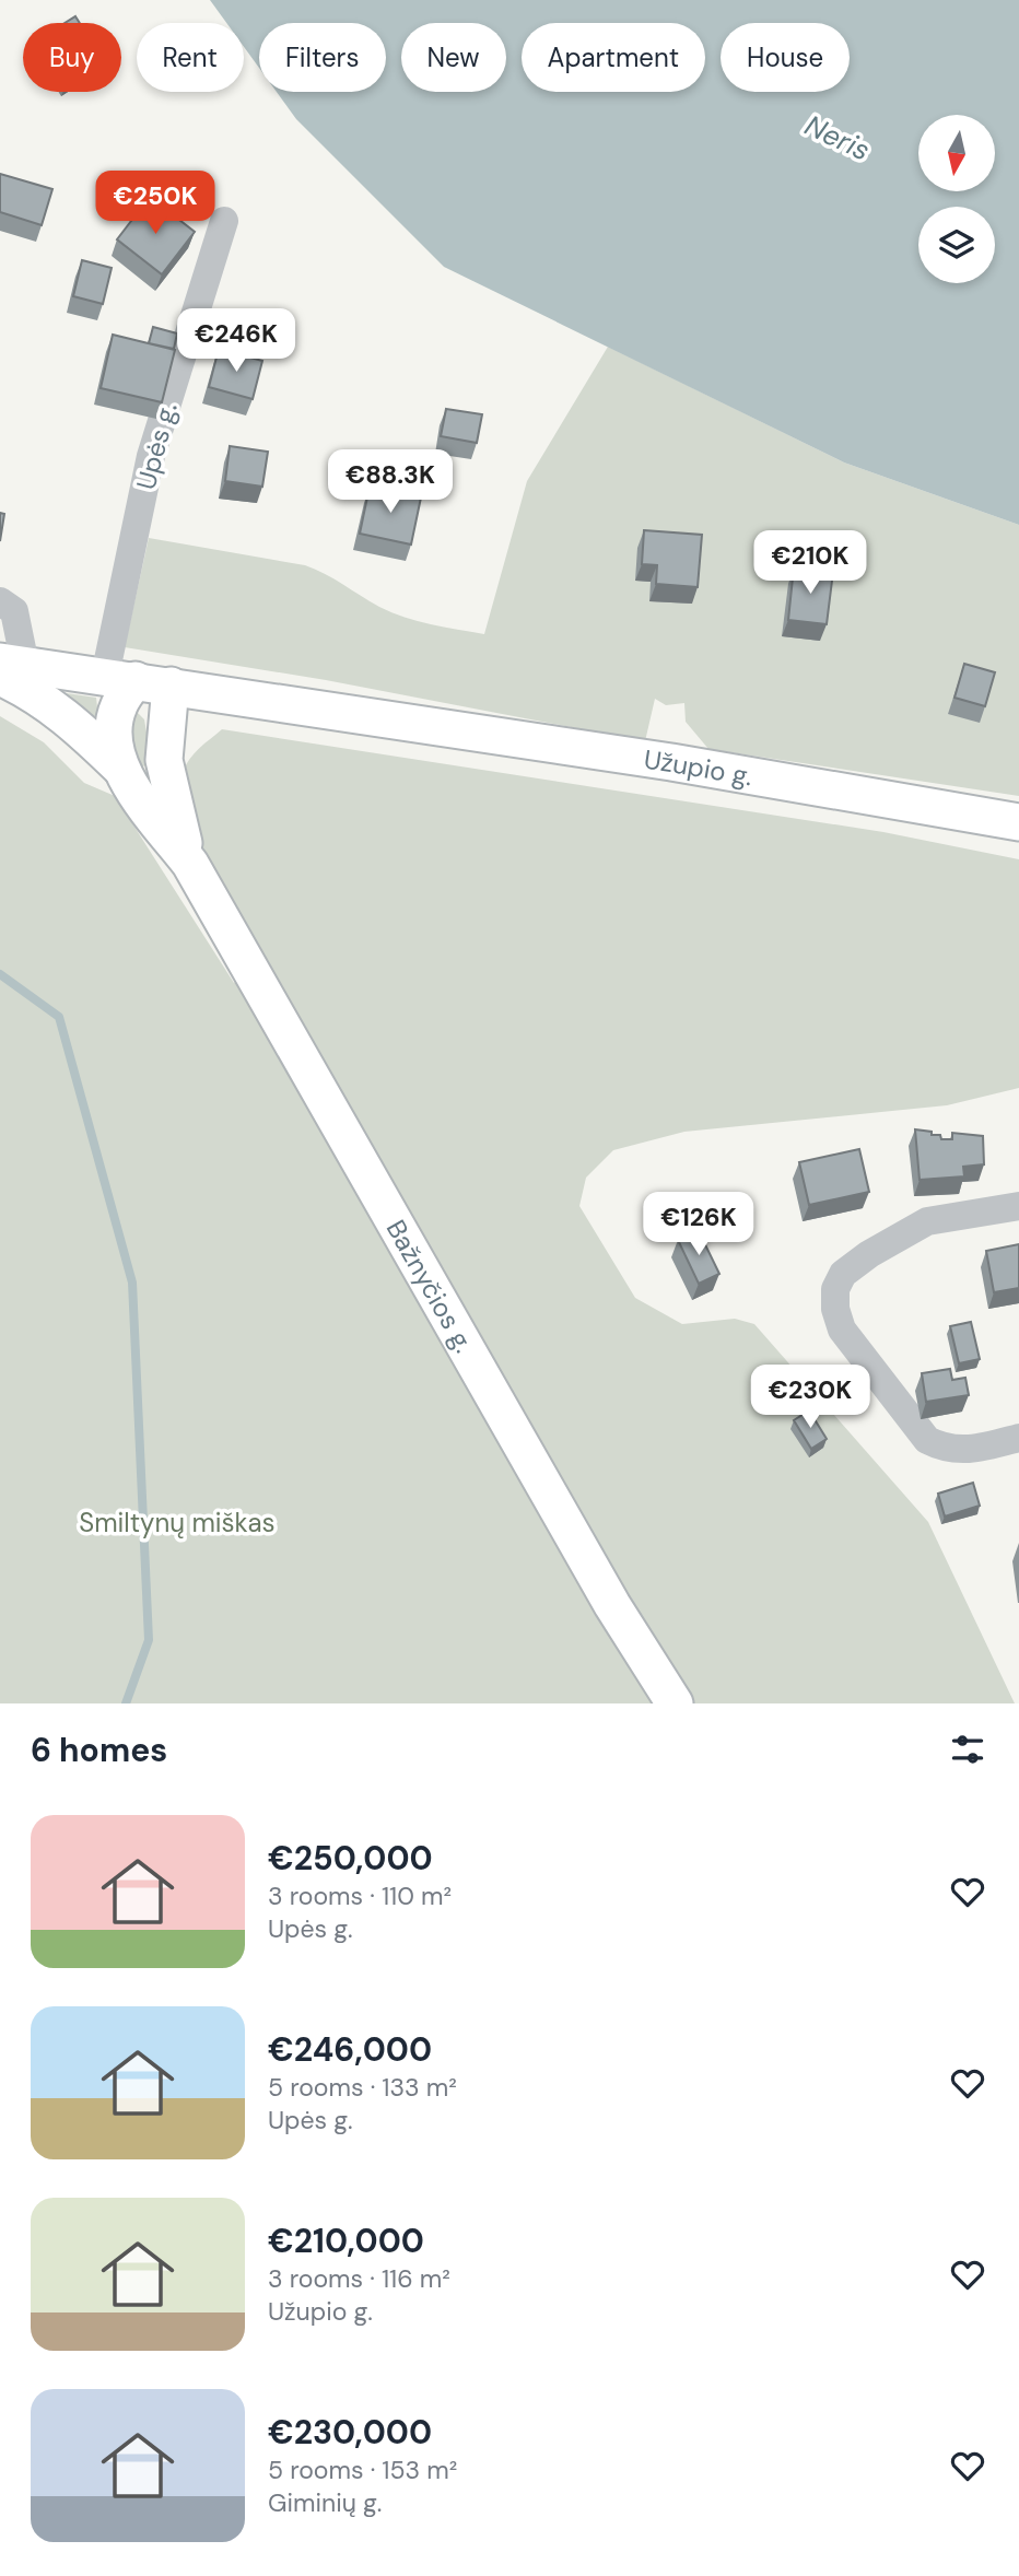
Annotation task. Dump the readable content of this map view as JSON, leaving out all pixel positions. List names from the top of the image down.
{
  "streets": {
    "main road": ["Užupio g.", "Bažnyčios g."],
    "street": ["Upės g."]
  },
  "crossings": [
    ["Upės g.", "Užupio g."],
    ["Upės g.", "Bažnyčios g."],
    ["Užupio g.", "Bažnyčios g."]
  ],
  "water": ["Neris"],
  "parks": ["Smiltynų miškas"],
  "north": "bottom",
  "page": {
    "chip": [
      "Buy",
      "Rent",
      "Filters",
      "New",
      "Apartment",
      "House"
    ],
    "price": [
      "€250K",
      "€246K",
      "€88.3K",
      "€210K",
      "€126K",
      "€230K"
    ],
    "heading": "6 homes",
    "list": [
      {
        "name": "€250,000",
        "note": "3 rooms · 110 m² · Upės g."
      },
      {
        "name": "€246,000",
        "note": "5 rooms · 133 m² · Upės g."
      },
      {
        "name": "€210,000",
        "note": "3 rooms · 116 m² · Užupio g."
      },
      {
        "name": "€230,000",
        "note": "5 rooms · 153 m² · Giminių g."
      }
    ]
  }
}
